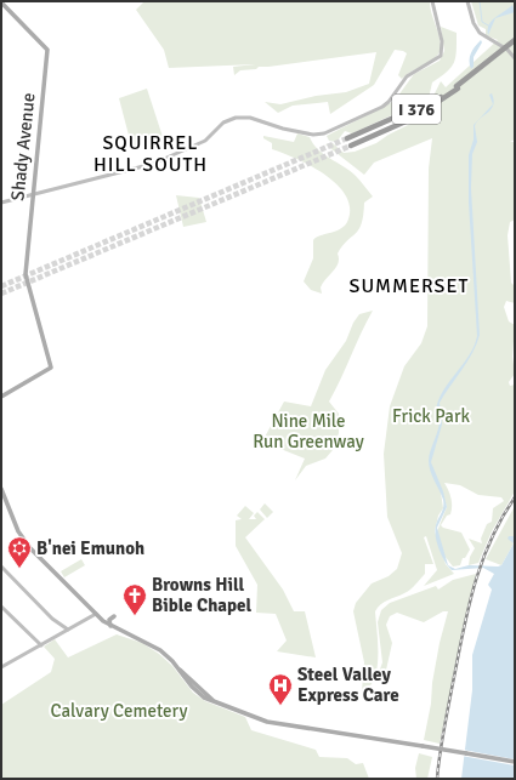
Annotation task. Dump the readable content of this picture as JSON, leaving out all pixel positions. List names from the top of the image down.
{
  "streets": {
    "highway": ["I 376"],
    "main road": ["Shady Avenue"]
  },
  "districts": ["SQUIRREL HILL SOUTH", "SUMMERSET"],
  "parks": ["Frick Park", "Nine Mile Run Greenway", "Calvary Cemetery"],
  "places": {
    "synagogue": ["B'nei Emunoh"],
    "church": ["Browns Hill Bible Chapel"],
    "hospital": ["Steel Valley Express Care"]
  }
}
